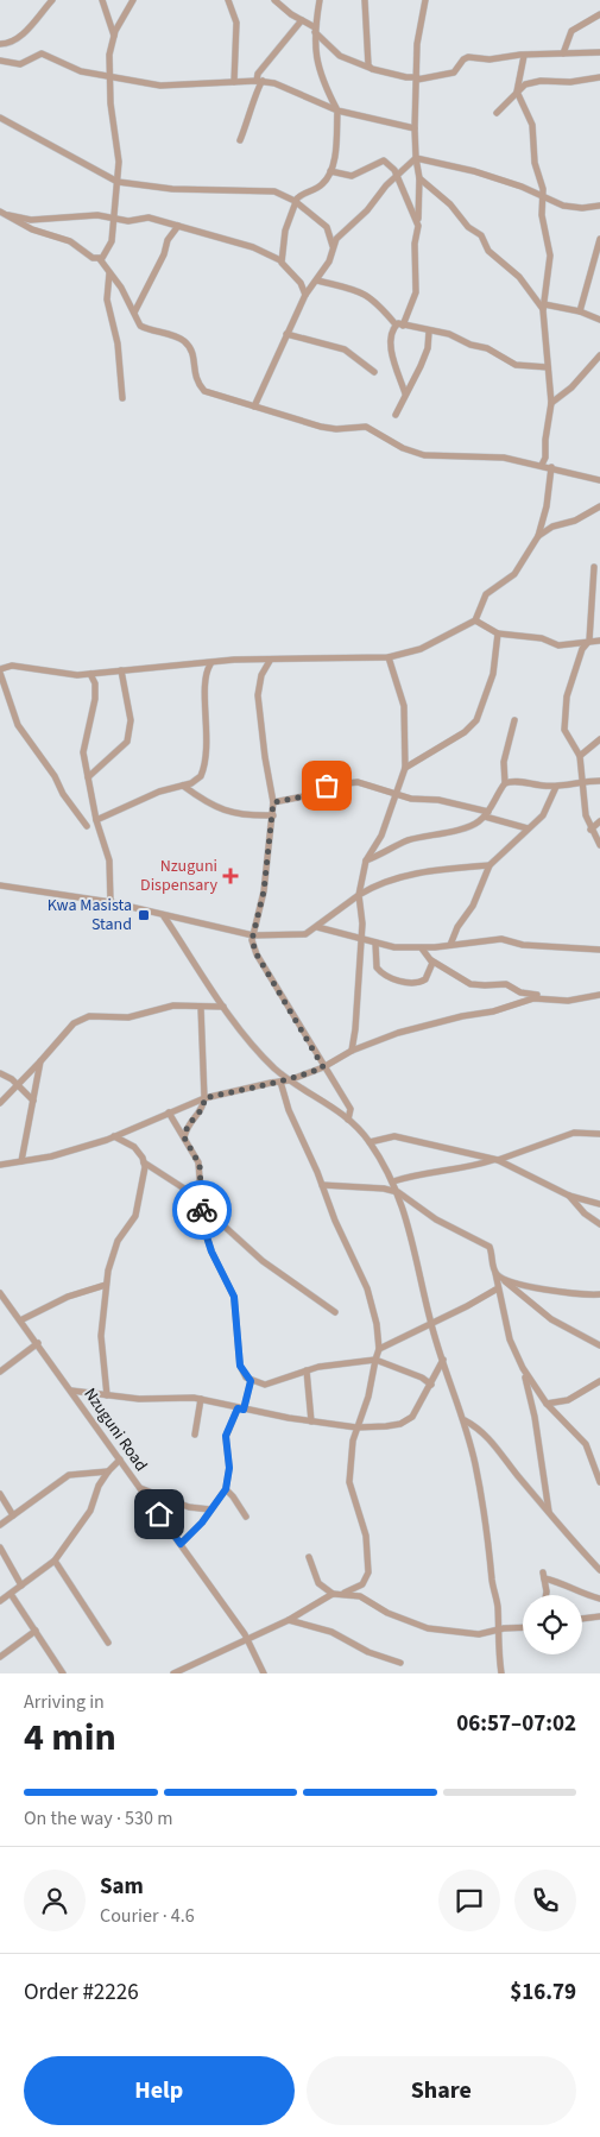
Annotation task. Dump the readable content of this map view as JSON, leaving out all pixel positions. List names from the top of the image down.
{
  "streets": {
    "street": ["Nzuguni Road"]
  },
  "places": {
    "health": ["Nzuguni Dispensary"],
    "transit": ["Kwa Masista Stand"]
  },
  "page": {
    "heading": ["4 min", "Arriving in", "06:57–07:02"],
    "panel": [
      "Sam",
      "Courier · 4.6",
      "Order #2226",
      "$16.79"
    ],
    "bar": "On the way · 530 m",
    "buttons": ["Help", "Share"]
  }
}
